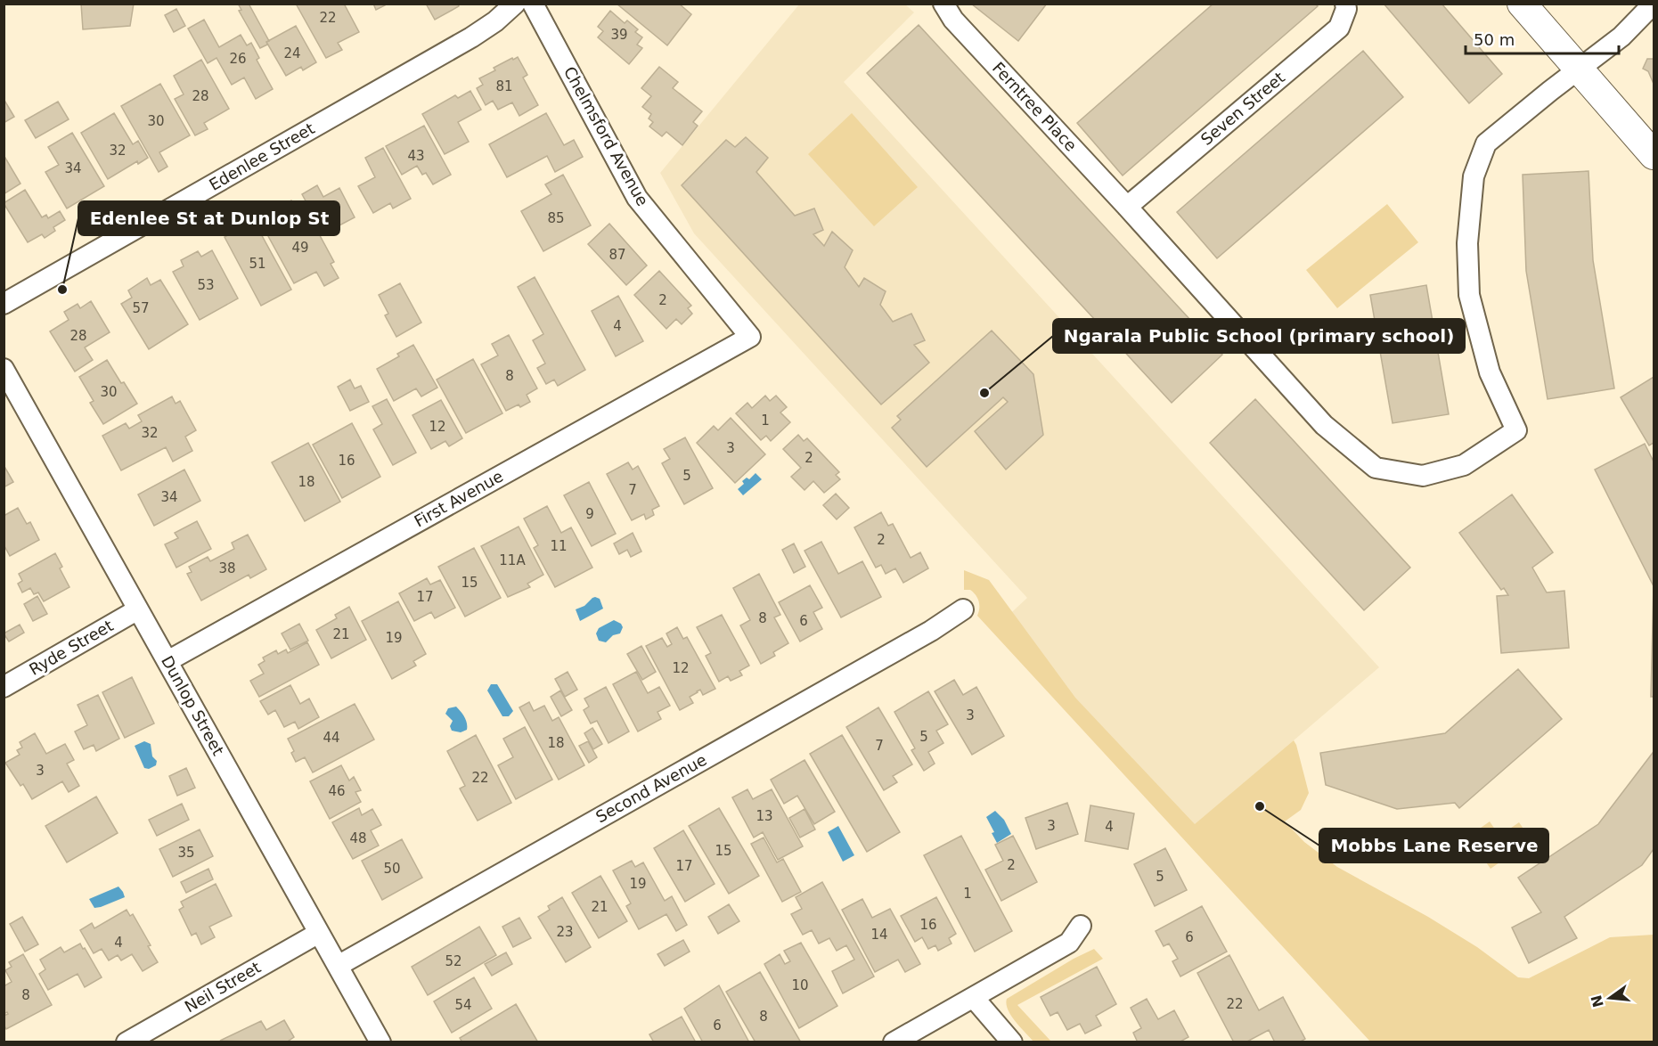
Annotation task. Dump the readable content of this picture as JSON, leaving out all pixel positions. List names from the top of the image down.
{
  "streets": {
    "street": [
      "Ferntree Place",
      "Seven Street",
      "Chelmsford Avenue",
      "Edenlee Street",
      "First Avenue",
      "Ryde Street",
      "Dunlop Street",
      "Second Avenue",
      "Neil Street"
    ]
  },
  "crossings": [
    ["Ferntree Place", "Seven Street"],
    ["Chelmsford Avenue", "First Avenue"],
    ["First Avenue", "Dunlop Street"],
    ["Ryde Street", "Dunlop Street"],
    ["Dunlop Street", "Second Avenue"],
    ["Dunlop Street", "Neil Street"]
  ],
  "places": ["Edenlee St at Dunlop St", "Ngarala Public School (primary school)", "Mobbs Lane Reserve"],
  "house_numbers": [
    "22",
    "39",
    "24",
    "26",
    "81",
    "28",
    "30",
    "32",
    "43",
    "34",
    "85",
    "49",
    "87",
    "51",
    "53",
    "2",
    "57",
    "4",
    "28",
    "8",
    "30",
    "1",
    "12",
    "32",
    "3",
    "2",
    "16",
    "5",
    "18",
    "7",
    "34",
    "9",
    "2",
    "11",
    "11A",
    "38",
    "15",
    "17",
    "8",
    "6",
    "21",
    "19",
    "12",
    "3",
    "5",
    "44",
    "18",
    "7",
    "3",
    "22",
    "46",
    "13",
    "3",
    "4",
    "48",
    "15",
    "35",
    "2",
    "17",
    "50",
    "5",
    "19",
    "1",
    "21",
    "16",
    "23",
    "14",
    "6",
    "4",
    "52",
    "10",
    "8",
    "22",
    "54",
    "8",
    "6"
  ],
  "scale_bar": "50 m",
  "north": "left"
}
